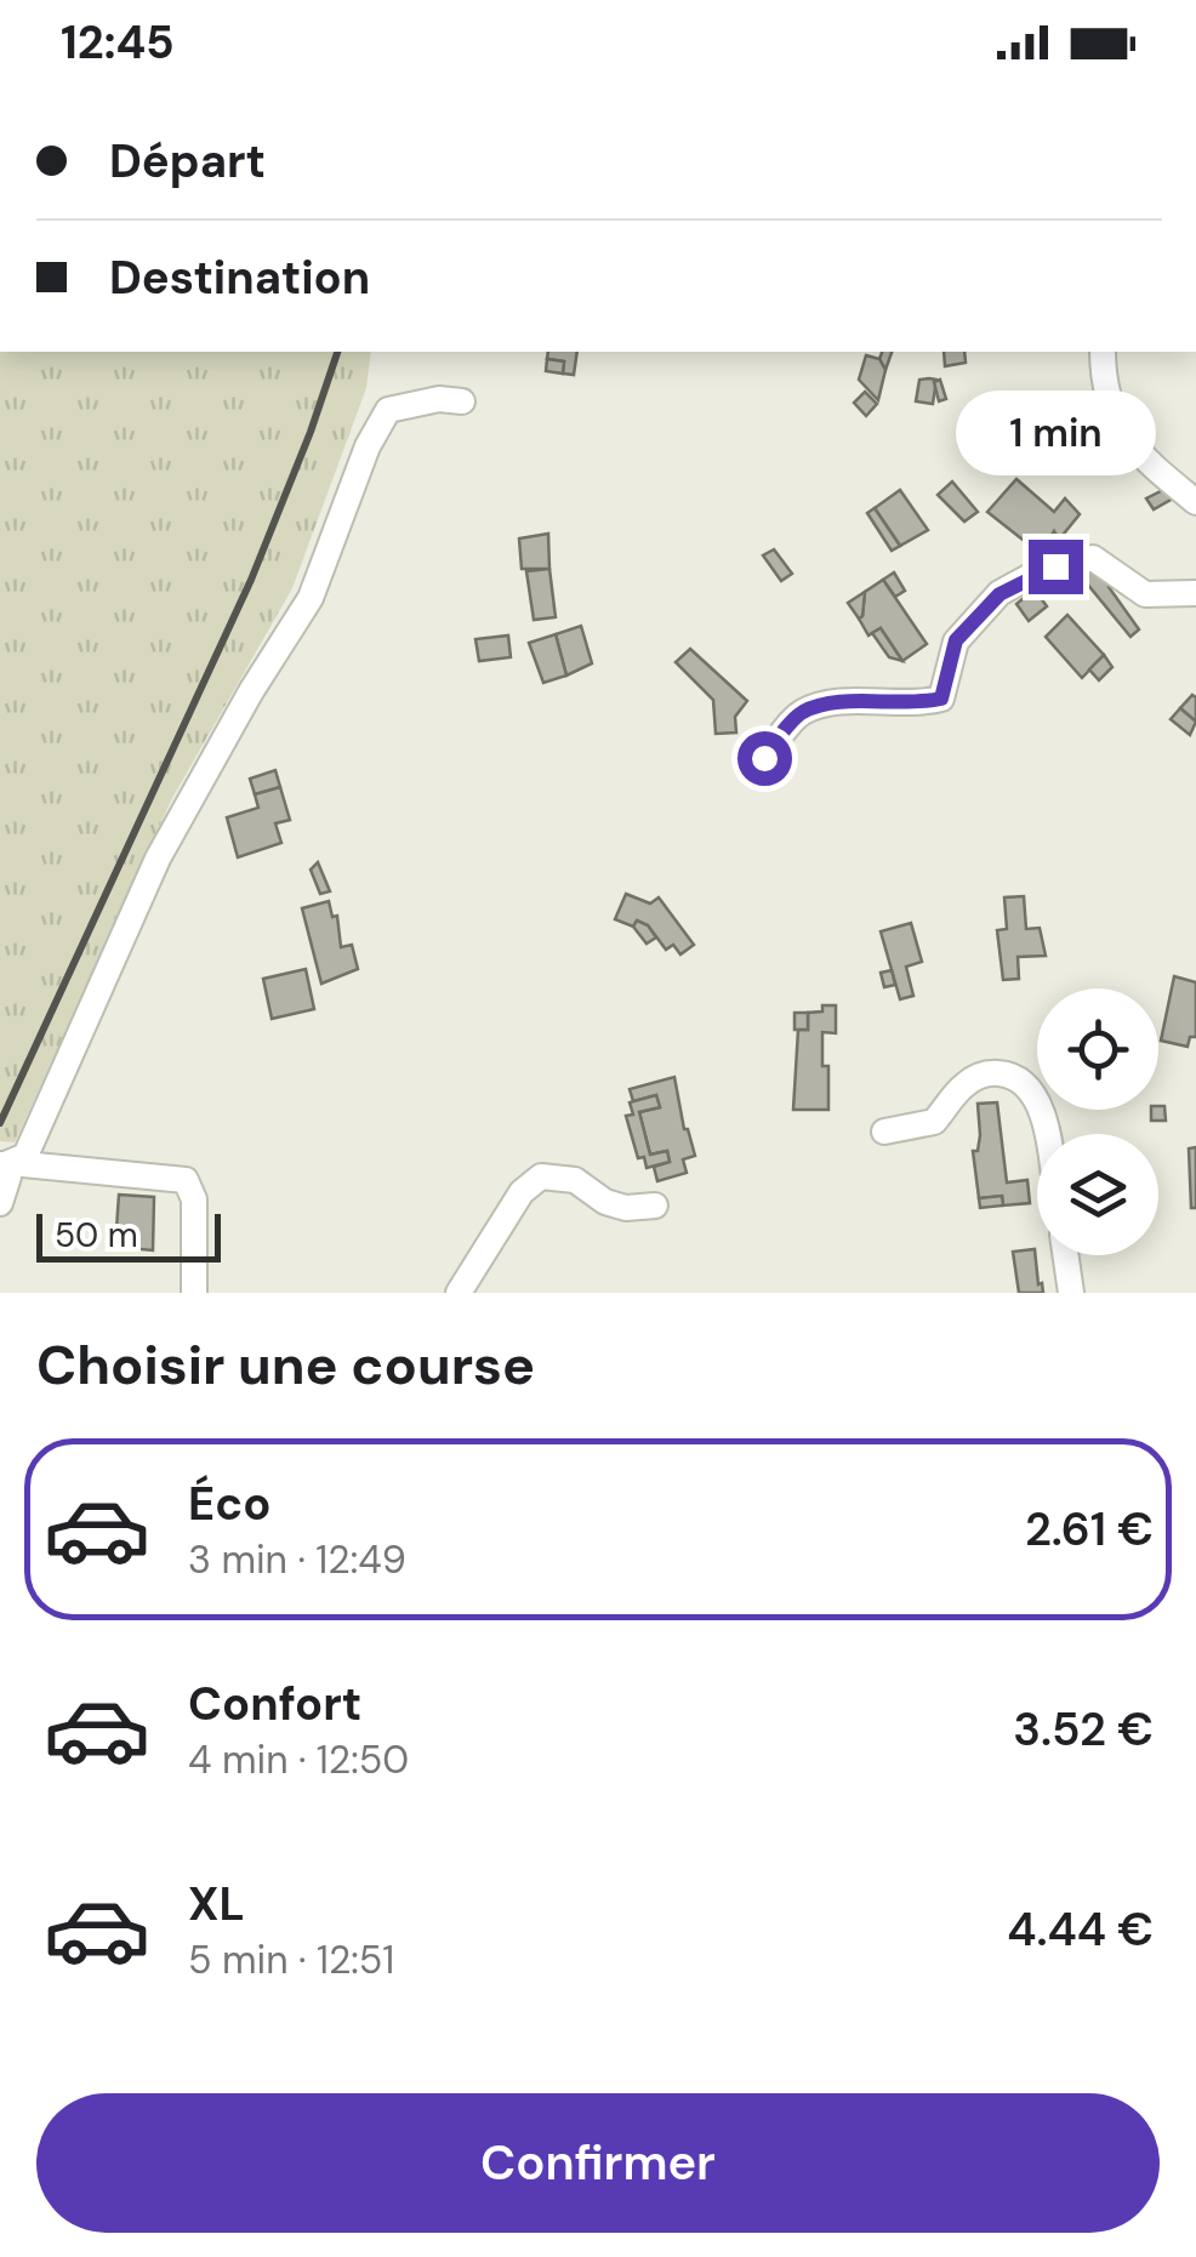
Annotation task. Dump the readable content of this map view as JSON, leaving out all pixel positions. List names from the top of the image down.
{
  "scale_bar": "50 m",
  "page": {
    "status": "12:45",
    "banner": ["Départ", "Destination"],
    "bubble": "1 min",
    "scale": "50 m",
    "heading": "Choisir une course",
    "list": [
      {
        "name": "Éco",
        "note": "3 min · 12:49",
        "value": "2.61 €"
      },
      {
        "name": "Confort",
        "note": "4 min · 12:50",
        "value": "3.52 €"
      },
      {
        "name": "XL",
        "note": "5 min · 12:51",
        "value": "4.44 €"
      }
    ],
    "buttons": "Confirmer"
  }
}
